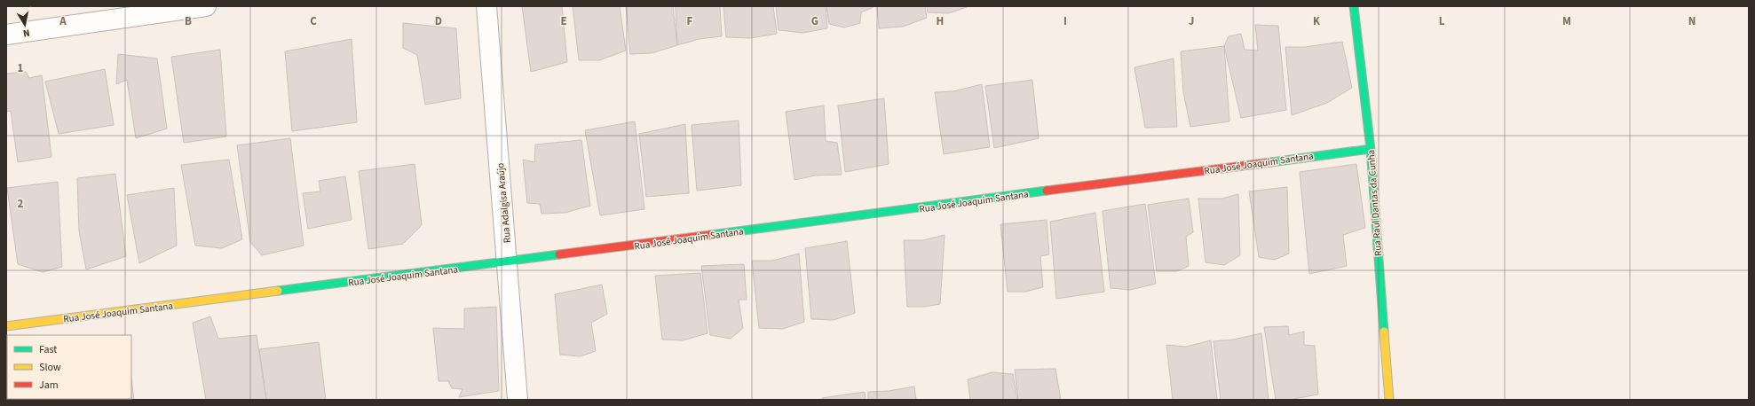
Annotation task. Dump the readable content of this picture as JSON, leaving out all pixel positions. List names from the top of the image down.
{
  "streets": {
    "street": ["Rua José Joaquim Santana", "Rua Adalgisa Araújo", "Rua Raul Dantas da Cunha"]
  },
  "crossings": [
    ["Rua José Joaquim Santana", "Rua Adalgisa Araújo"],
    ["Rua José Joaquim Santana", "Rua Raul Dantas da Cunha"]
  ],
  "legend": ["Fast", "Slow", "Jam"],
  "north": "bottom",
  "grid": {
    "columns": [
      "A",
      "B",
      "C",
      "D",
      "E",
      "F",
      "G",
      "H",
      "I",
      "J",
      "K",
      "L",
      "M",
      "N"
    ],
    "rows": ["1", "2"]
  }
}
